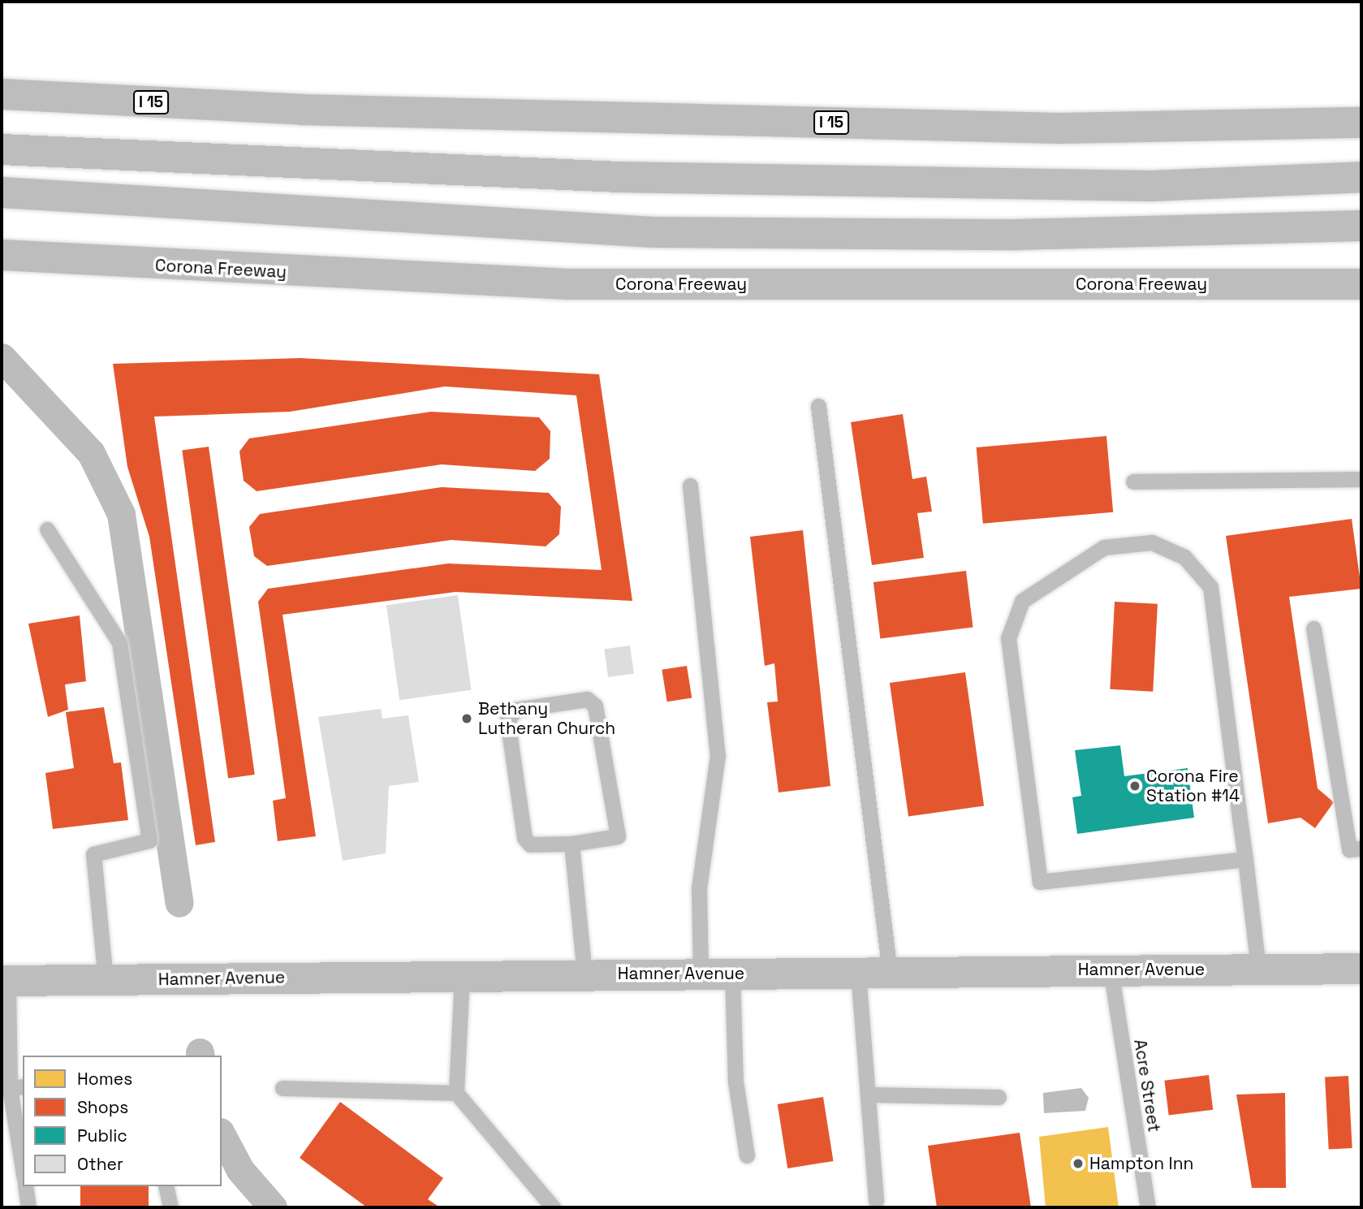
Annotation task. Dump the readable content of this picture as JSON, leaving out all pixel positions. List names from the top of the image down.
{
  "streets": {
    "main road": ["I 15", "Corona Freeway", "Hamner Avenue"],
    "lane": ["Acre Street"]
  },
  "crossings": [
    ["Hamner Avenue", "Acre Street"]
  ],
  "places": ["Bethany Lutheran Church", "Corona Fire Station #14", "Hampton Inn"],
  "legend": [
    "Homes",
    "Shops",
    "Public",
    "Other"
  ]
}
